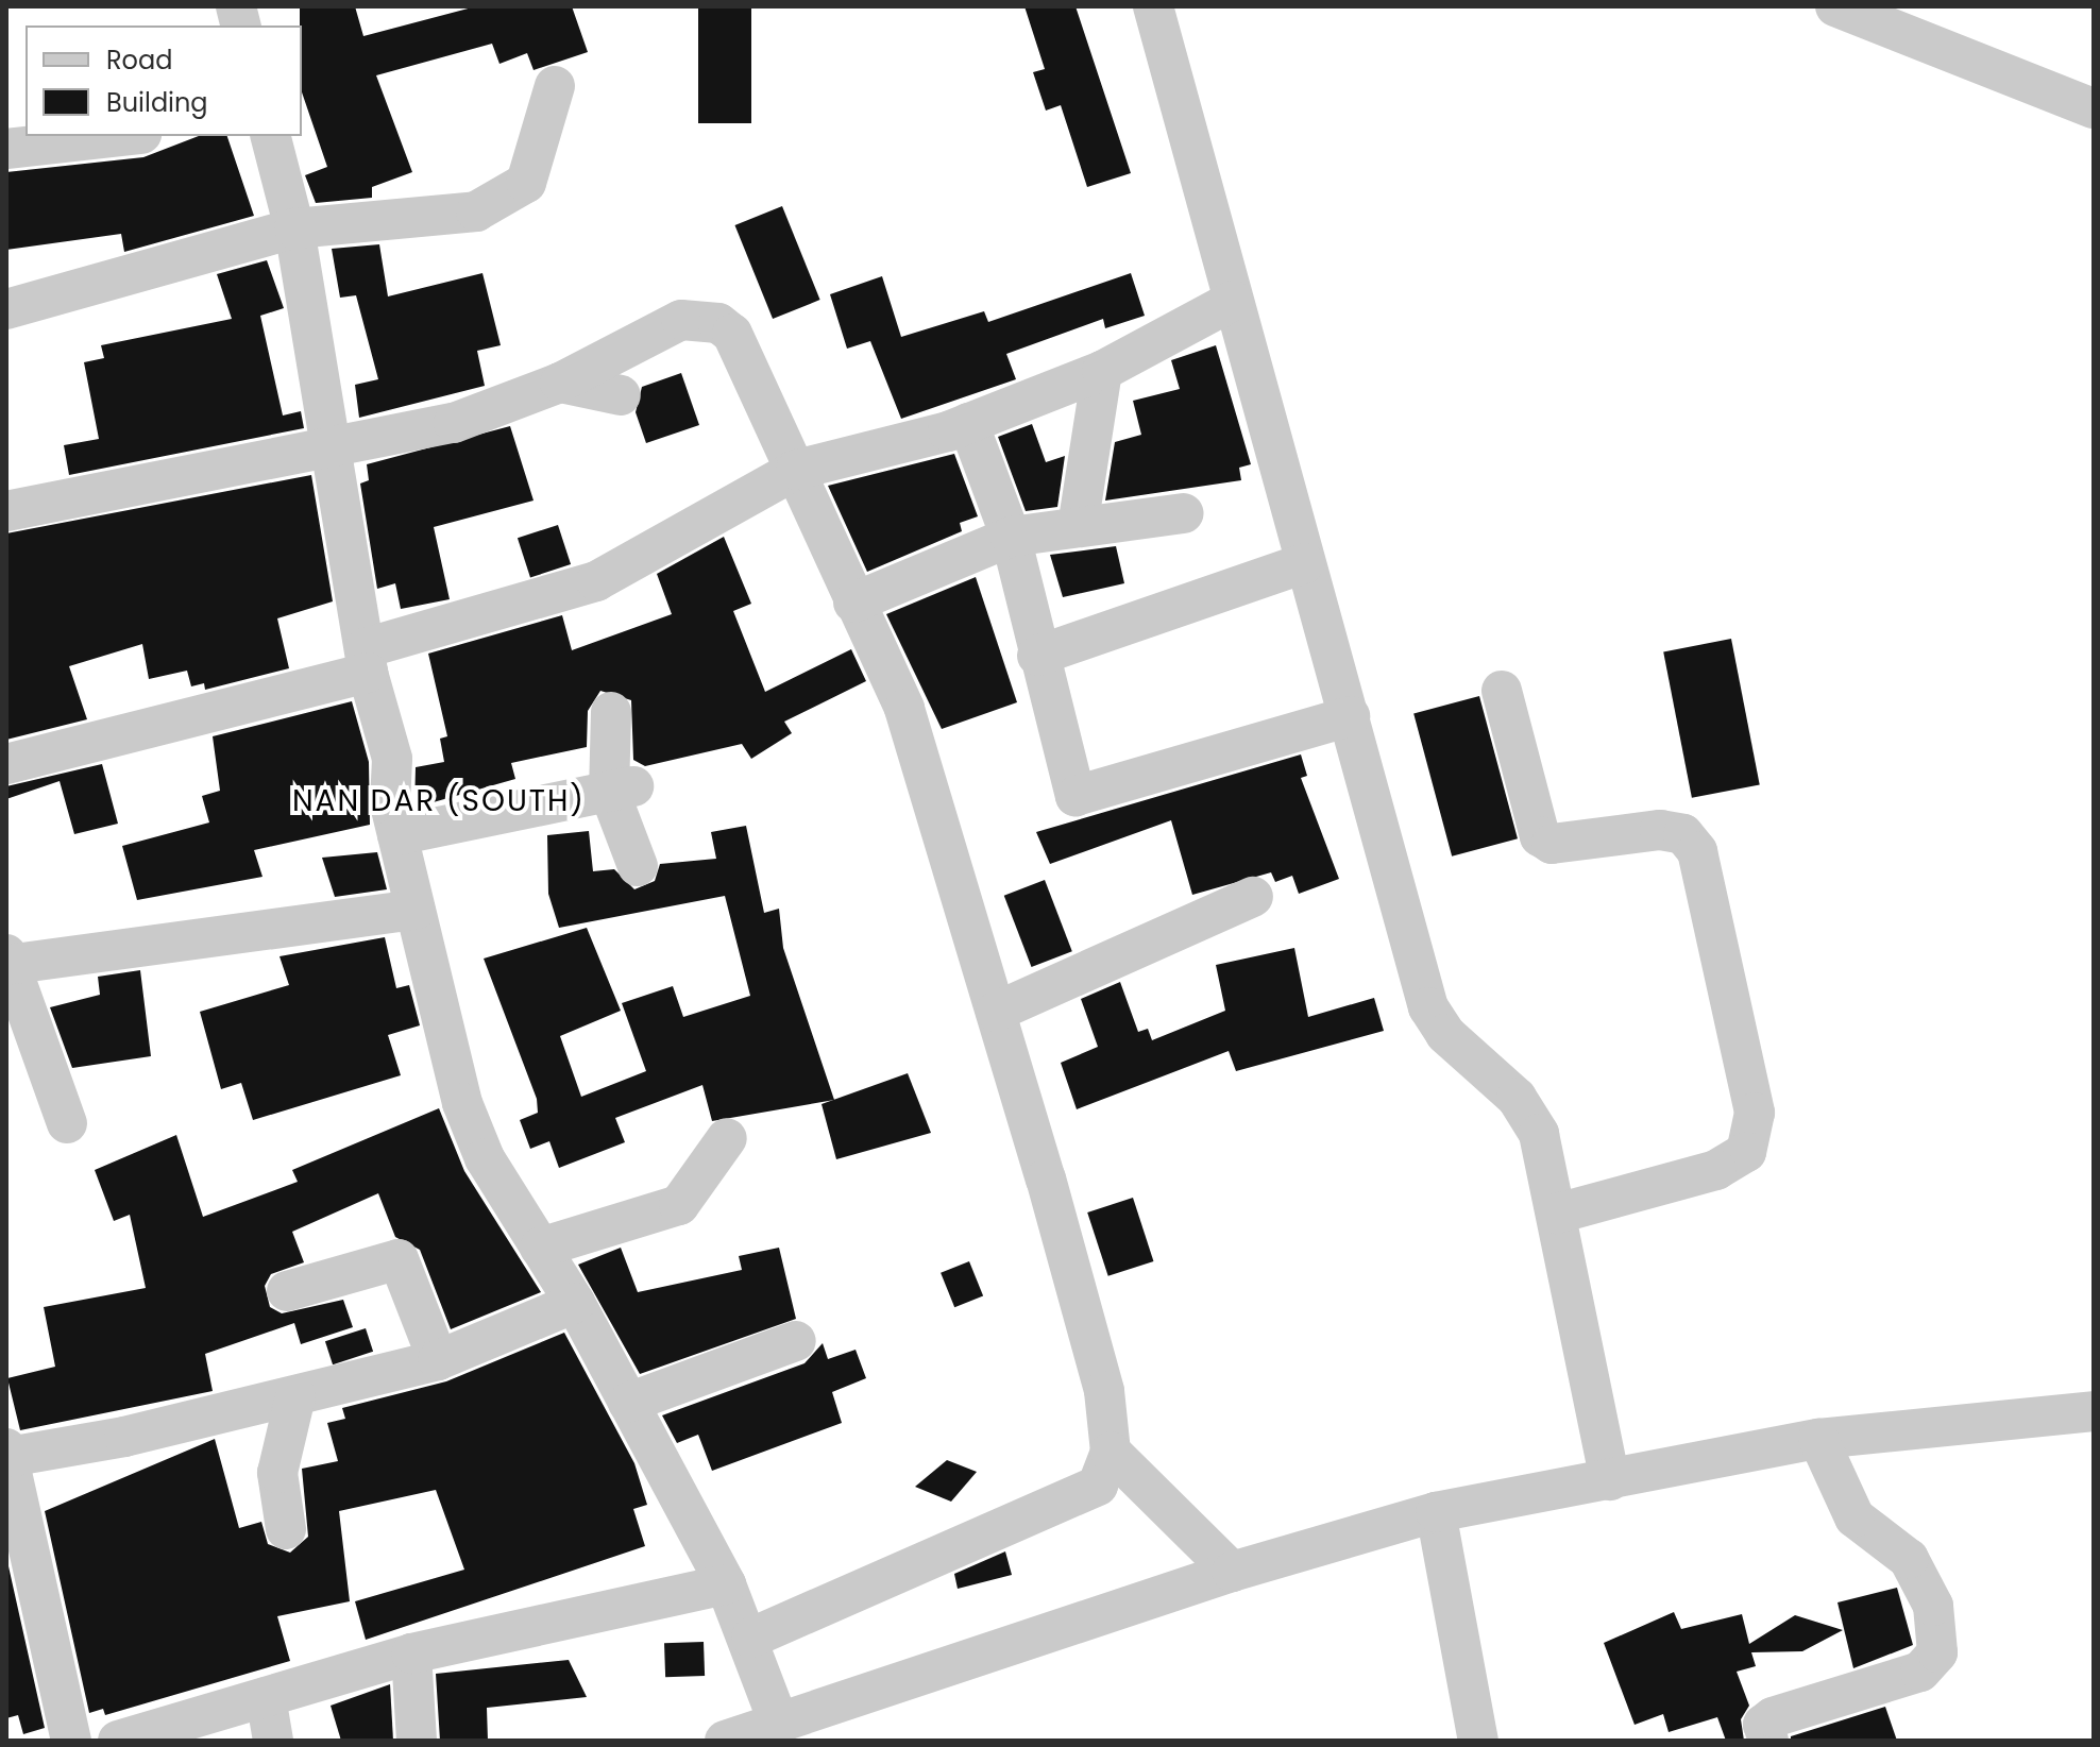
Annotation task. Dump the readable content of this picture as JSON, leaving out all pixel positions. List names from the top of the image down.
{
  "districts": ["NAN DAR (SOUTH)"],
  "legend": ["Road", "Building"]
}
